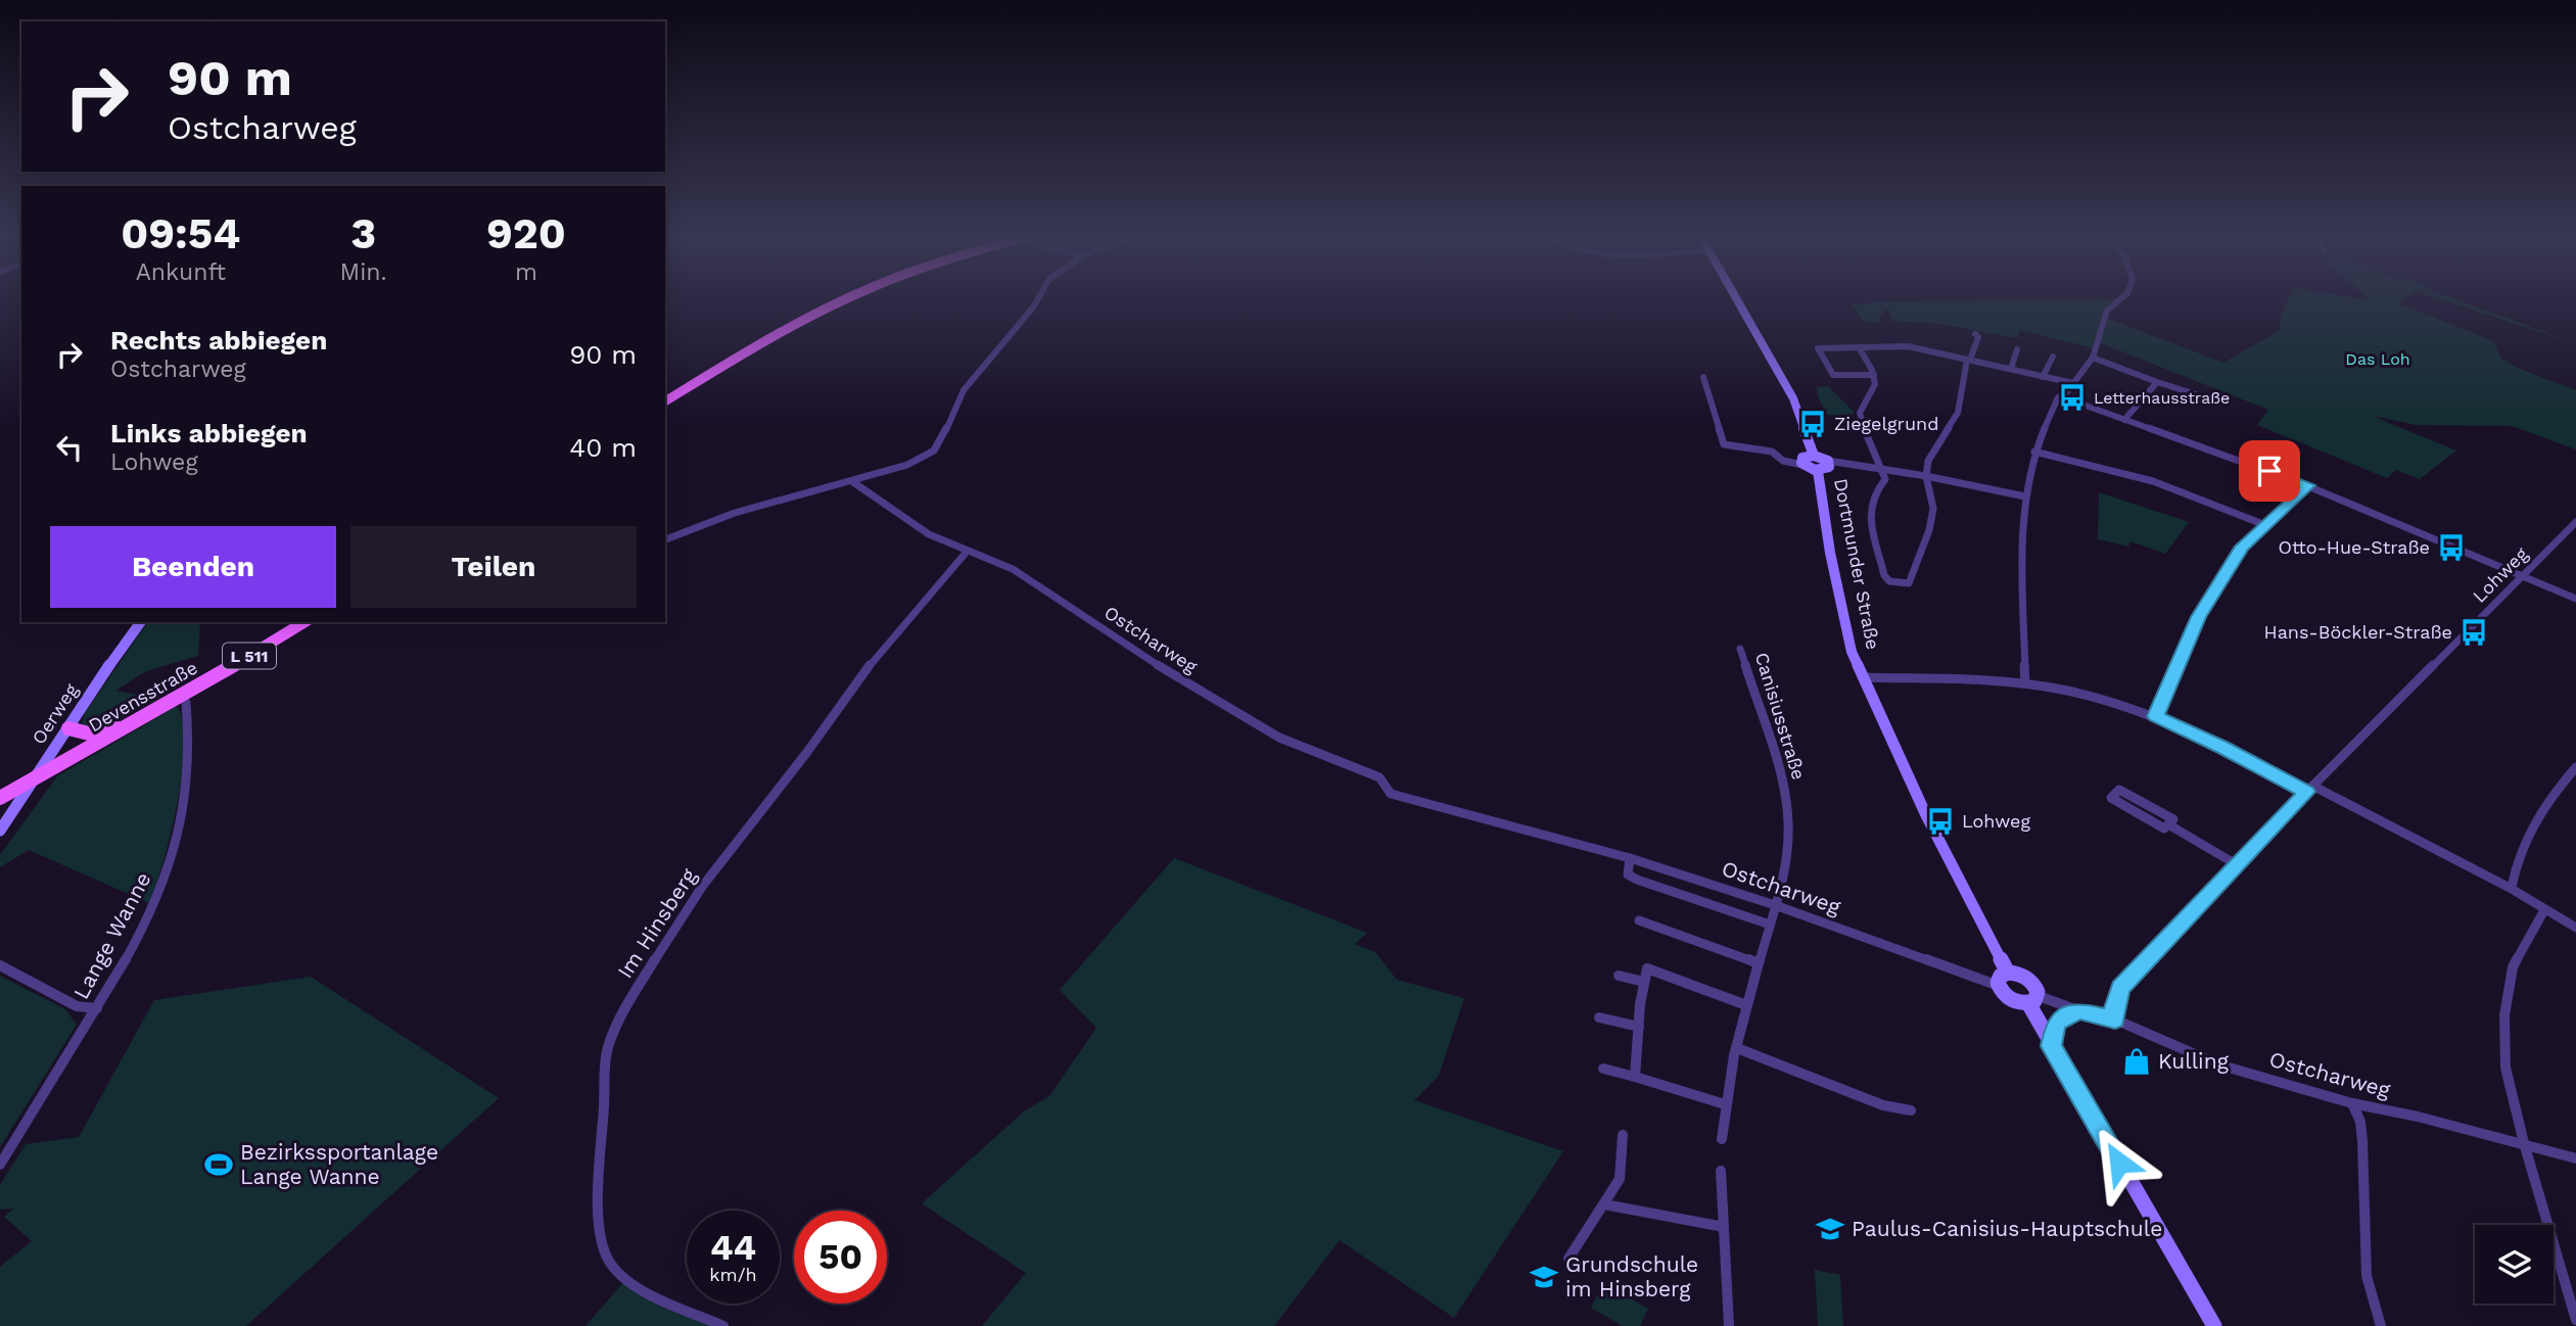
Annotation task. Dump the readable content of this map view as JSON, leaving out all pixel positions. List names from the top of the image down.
{
  "streets": {
    "main road": [
      "Dortmunder Straße",
      "L 511",
      "Devensstraße",
      "Oerweg"
    ],
    "street": [
      "Lohweg",
      "Ostcharweg",
      "Canisiusstraße",
      "Im Hinsberg",
      "Lange Wanne"
    ]
  },
  "crossings": [
    ["Dortmunder Straße", "Ostcharweg"],
    ["Lohweg", "Ostcharweg"],
    ["Ostcharweg", "Canisiusstraße"],
    ["Ostcharweg", "Im Hinsberg"],
    ["L 511", "Devensstraße"],
    ["L 511", "Oerweg"],
    ["Devensstraße", "Oerweg"]
  ],
  "parks": ["Das Loh"],
  "places": {
    "bus stop": [
      "Letterhausstraße",
      "Ziegelgrund",
      "Otto-Hue-Straße",
      "Hans-Böckler-Straße",
      "Lohweg"
    ],
    "shop": ["Kulling"],
    "sports": ["Bezirkssportanlage Lange Wanne"],
    "school or university": ["Paulus-Canisius-Hauptschule", "Grundschule im Hinsberg"]
  },
  "page": {
    "turn": ["90 m", "Ostcharweg"],
    "eta": [
      "09:54",
      "Ankunft",
      "3",
      "Min.",
      "920",
      "m"
    ],
    "list": [
      {
        "name": "Rechts abbiegen",
        "note": "Ostcharweg",
        "value": "90 m"
      },
      {
        "name": "Links abbiegen",
        "note": "Lohweg",
        "value": "40 m"
      }
    ],
    "buttons": ["Beenden", "Teilen"],
    "speed": "44 km/h",
    "limit": "50"
  }
}
